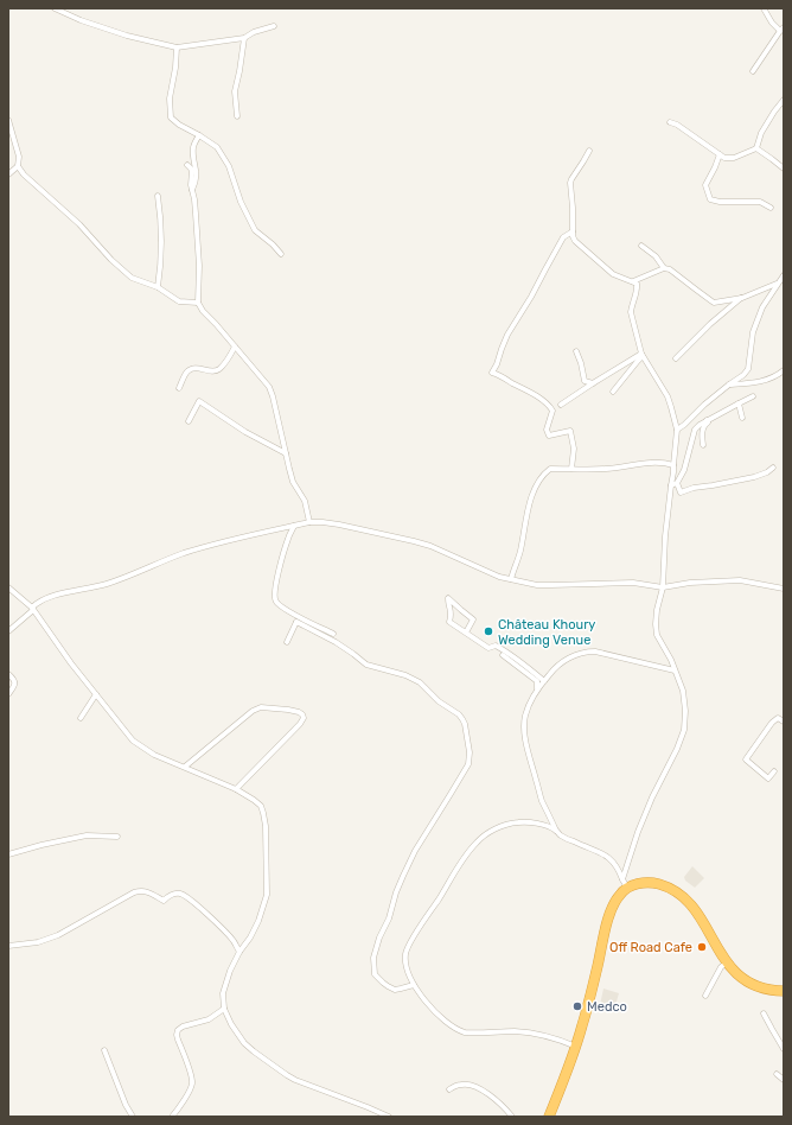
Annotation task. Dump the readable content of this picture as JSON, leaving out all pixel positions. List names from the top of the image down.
{
  "places": ["Château Khoury Wedding Venue", "Off Road Cafe", "Medco"]
}
